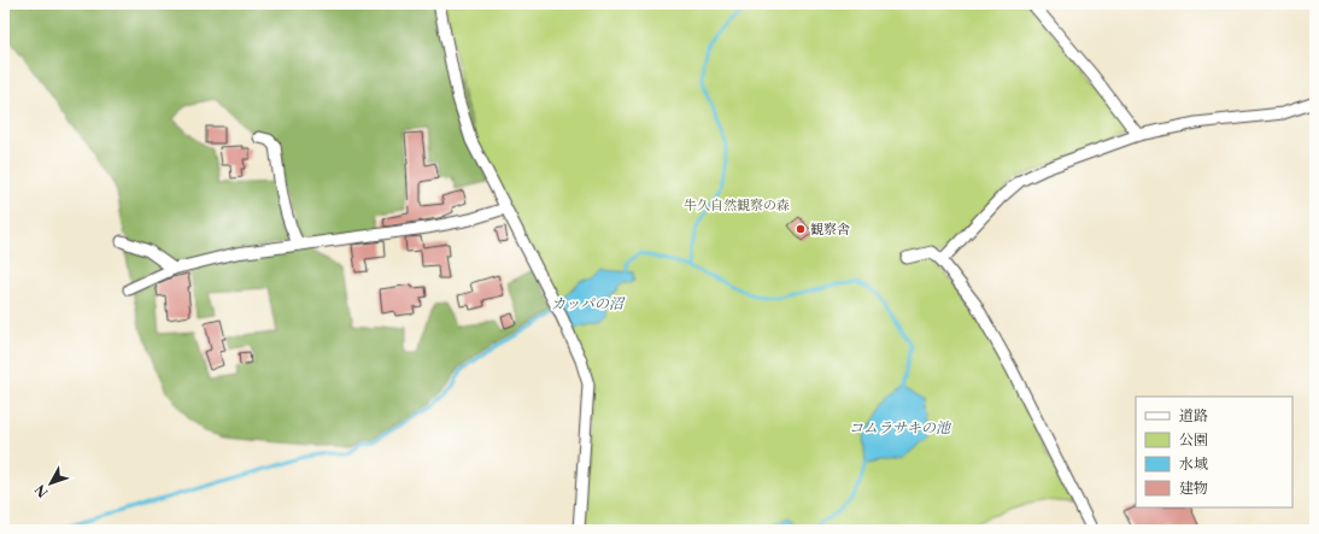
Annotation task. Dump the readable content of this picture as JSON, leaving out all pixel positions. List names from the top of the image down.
{
  "water": ["カッパの沼", "コムラサキの池"],
  "parks": ["牛久自然観察の森"],
  "places": ["観察舎"],
  "legend": [
    "道路",
    "公園",
    "水域",
    "建物"
  ],
  "north": "bottom left"
}
